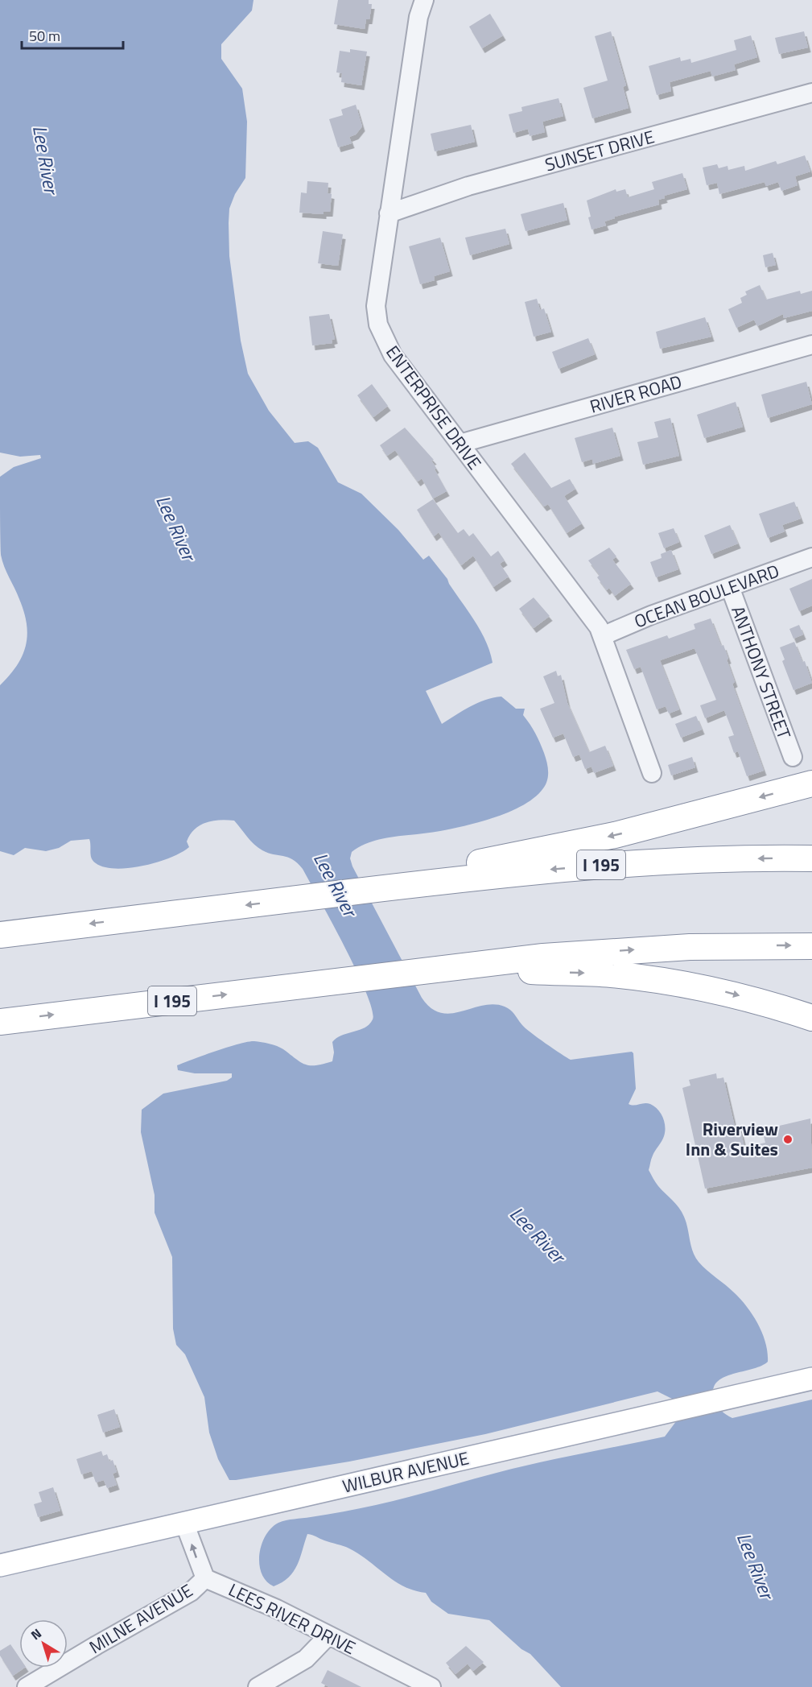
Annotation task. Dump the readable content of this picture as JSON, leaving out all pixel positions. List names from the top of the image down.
{
  "streets": {
    "highway": ["I 195"],
    "main road": ["WILBUR AVENUE"],
    "street": [
      "SUNSET DRIVE",
      "RIVER ROAD",
      "ENTERPRISE DRIVE",
      "OCEAN BOULEVARD",
      "ANTHONY STREET",
      "MILNE AVENUE",
      "LEES RIVER DRIVE"
    ]
  },
  "crossings": [
    ["SUNSET DRIVE", "ENTERPRISE DRIVE"],
    ["RIVER ROAD", "ENTERPRISE DRIVE"],
    ["ENTERPRISE DRIVE", "OCEAN BOULEVARD"],
    ["OCEAN BOULEVARD", "ANTHONY STREET"],
    ["WILBUR AVENUE", "LEES RIVER DRIVE"],
    ["MILNE AVENUE", "LEES RIVER DRIVE"]
  ],
  "water": ["Lee River"],
  "places": ["Riverview Inn & Suites"],
  "scale_bar": "50 m",
  "north": "top left"
}
